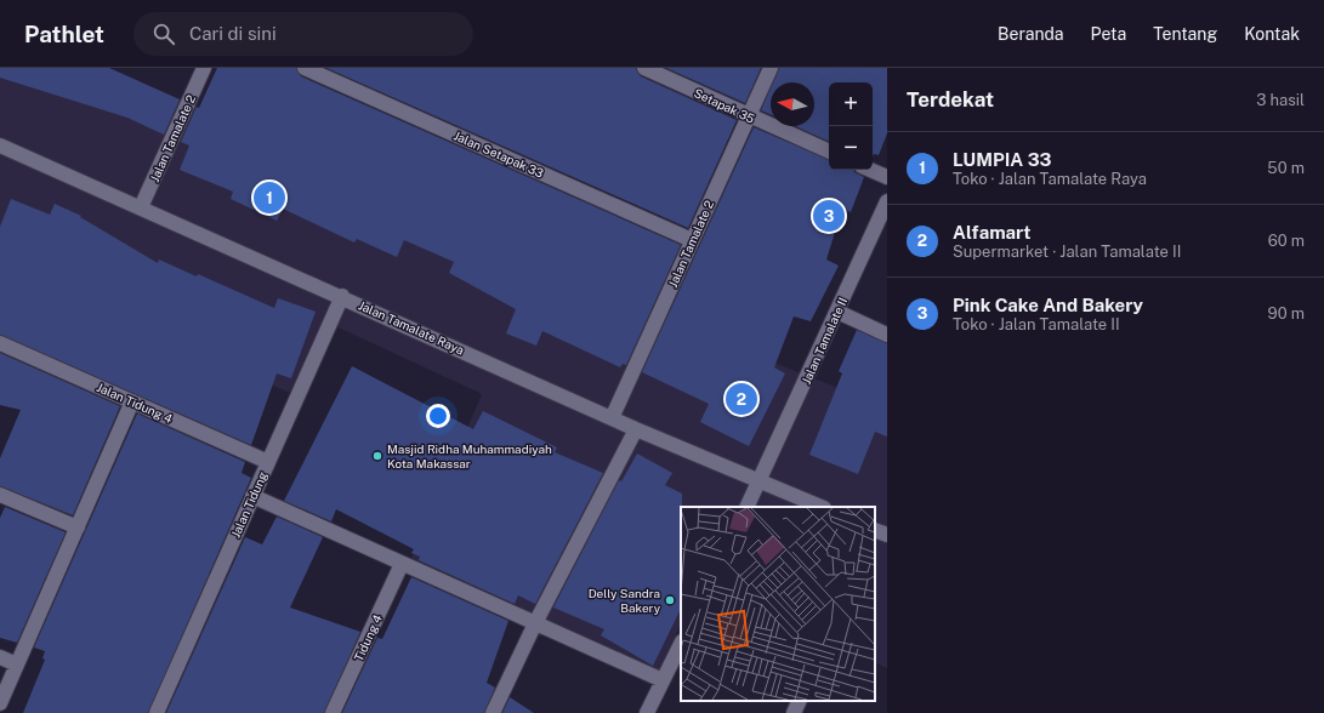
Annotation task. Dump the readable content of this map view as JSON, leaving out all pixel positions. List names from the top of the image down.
{
  "streets": {
    "street": [
      "Setapak 35",
      "Jalan Tamalate 2",
      "Jalan Setapak 33",
      "Jalan Tamalate Raya",
      "Jalan Tamalate II",
      "Jalan Tidung 4",
      "Jalan Tidung",
      "Tidung 4"
    ]
  },
  "crossings": [
    ["Setapak 35", "Jalan Tamalate 2"],
    ["Jalan Tamalate 2", "Jalan Setapak 33"],
    ["Jalan Tamalate 2", "Jalan Tamalate Raya"],
    ["Jalan Tamalate Raya", "Jalan Tamalate II"],
    ["Jalan Tamalate Raya", "Jalan Tidung"],
    ["Jalan Tidung 4", "Jalan Tidung"]
  ],
  "places": ["Masjid Ridha Muhammadiyah Kota Makassar", "Delly Sandra Bakery"],
  "north": "left",
  "page": {
    "header": "Pathlet",
    "search": "Cari di sini",
    "nav": [
      "Beranda",
      "Peta",
      "Tentang",
      "Kontak"
    ],
    "heading": ["Terdekat", "3 hasil"],
    "map_buttons": ["+", "−"],
    "list": [
      {
        "mark": "1",
        "name": "LUMPIA 33",
        "note": "Toko · Jalan Tamalate Raya",
        "value": "50 m"
      },
      {
        "mark": "2",
        "name": "Alfamart",
        "note": "Supermarket · Jalan Tamalate II",
        "value": "60 m"
      },
      {
        "mark": "3",
        "name": "Pink Cake And Bakery",
        "note": "Toko · Jalan Tamalate II",
        "value": "90 m"
      }
    ],
    "pins": ["1", "3", "2"]
  }
}
